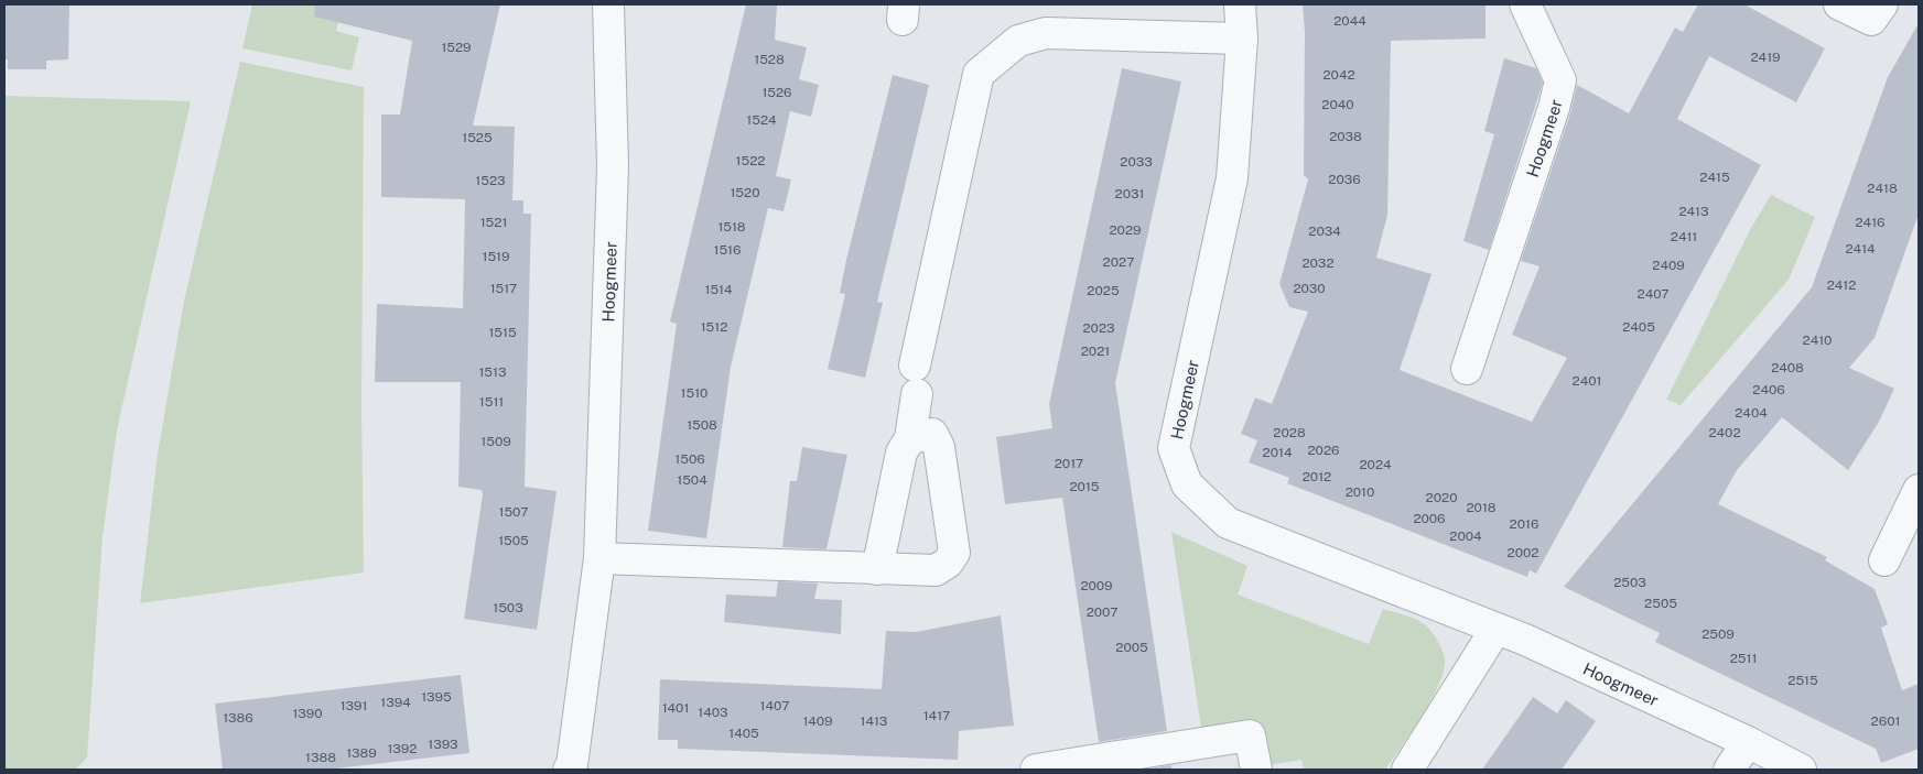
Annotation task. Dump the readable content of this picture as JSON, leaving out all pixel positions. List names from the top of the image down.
{
  "streets": {
    "street": ["Hoogmeer"]
  },
  "house_numbers": [
    "2044",
    "1529",
    "2419",
    "1528",
    "2042",
    "1526",
    "2040",
    "1524",
    "2038",
    "1525",
    "1522",
    "2033",
    "2415",
    "2036",
    "1523",
    "2418",
    "1520",
    "2031",
    "2413",
    "1521",
    "2416",
    "1518",
    "2029",
    "2034",
    "2411",
    "2414",
    "1516",
    "1519",
    "2027",
    "2032",
    "2409",
    "2412",
    "1517",
    "2030",
    "1514",
    "2025",
    "2407",
    "1512",
    "2405",
    "2023",
    "1515",
    "2410",
    "2021",
    "2408",
    "1513",
    "2401",
    "2406",
    "1510",
    "1511",
    "2404",
    "1508",
    "2028",
    "2402",
    "1509",
    "2026",
    "2014",
    "1506",
    "2017",
    "2024",
    "2012",
    "1504",
    "2015",
    "2010",
    "2020",
    "2018",
    "1507",
    "2006",
    "2016",
    "2004",
    "1505",
    "2002",
    "2503",
    "2009",
    "2505",
    "1503",
    "2007",
    "2509",
    "2005",
    "2511",
    "2515",
    "1395",
    "1394",
    "1391",
    "1407",
    "1401",
    "1403",
    "1390",
    "1417",
    "1386",
    "1409",
    "1413",
    "2601",
    "1405",
    "1393",
    "1392",
    "1389",
    "1388"
  ]
}
